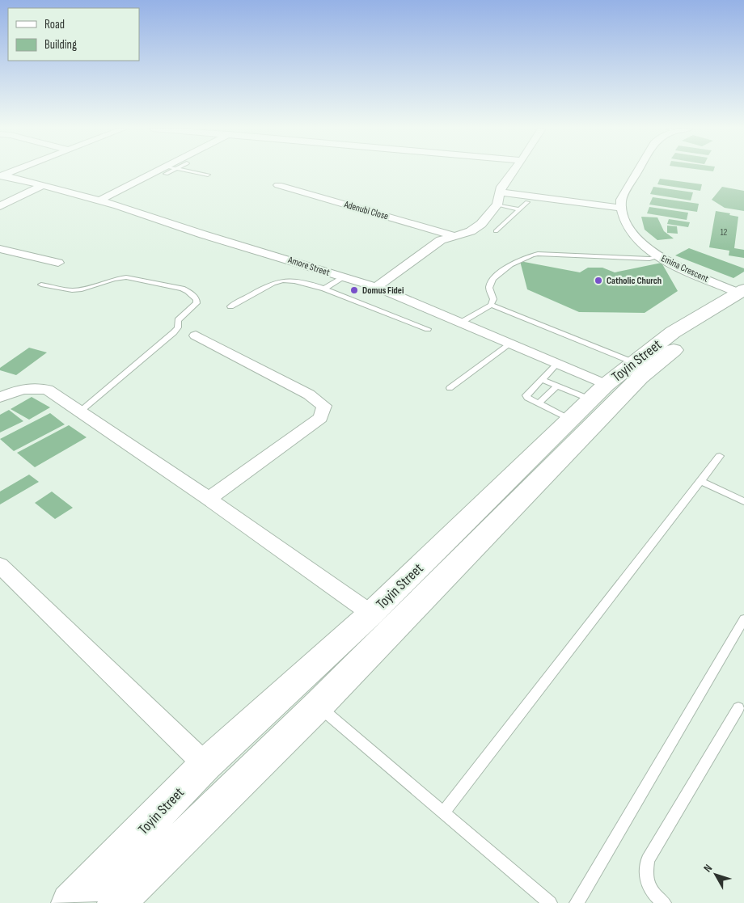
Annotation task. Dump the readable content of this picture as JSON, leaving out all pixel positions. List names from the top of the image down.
{
  "streets": {
    "street": [
      "Adenubi Close",
      "Amore Street",
      "Emina Crescent",
      "Toyin Street"
    ]
  },
  "crossings": [
    ["Amore Street", "Toyin Street"],
    ["Emina Crescent", "Toyin Street"]
  ],
  "places": ["Catholic Church", "Domus Fidei"],
  "house_numbers": ["12"],
  "legend": ["Road", "Building"],
  "north": "top left"
}
